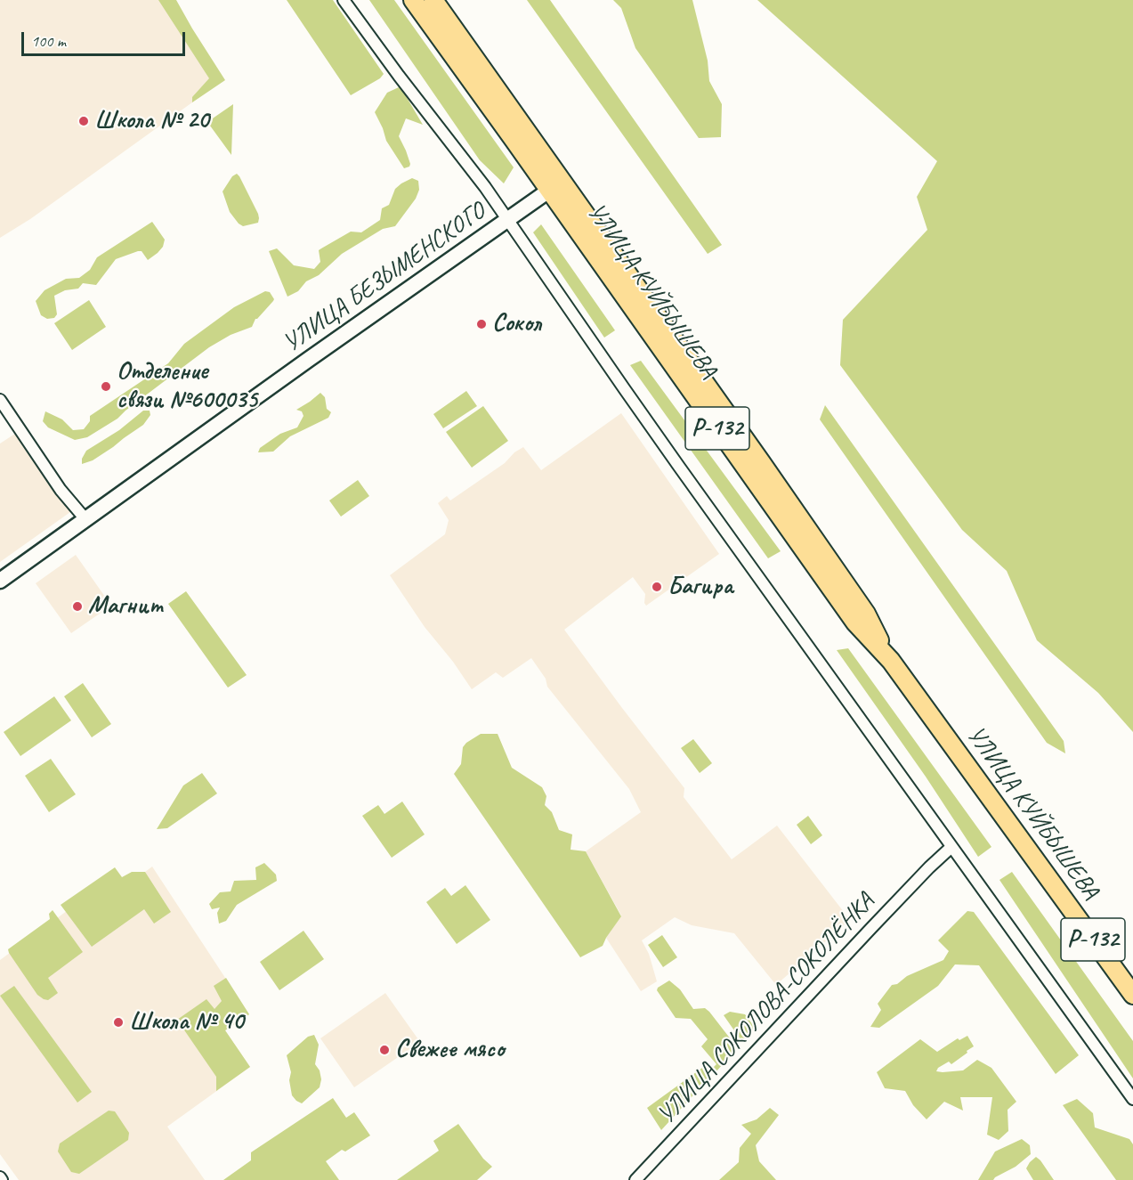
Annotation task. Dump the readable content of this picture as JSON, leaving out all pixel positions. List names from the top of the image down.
{
  "streets": {
    "highway": ["УЛИЦА КУЙБЫШЕВА", "Р-132"],
    "main road": ["УЛИЦА БЕЗЫМЕНСКОГО"],
    "street": ["УЛИЦА СОКОЛОВА-СОКОЛЁНКА"]
  },
  "crossings": [
    ["УЛИЦА БЕЗЫМЕНСКОГО", "УЛИЦА КУЙБЫШЕВА"]
  ],
  "places": [
    "Школа № 20",
    "Сокол",
    "Отделение связи №600035",
    "Багира",
    "Магнит",
    "Школа № 40",
    "Свежее мясо"
  ],
  "scale_bar": "100 m"
}
